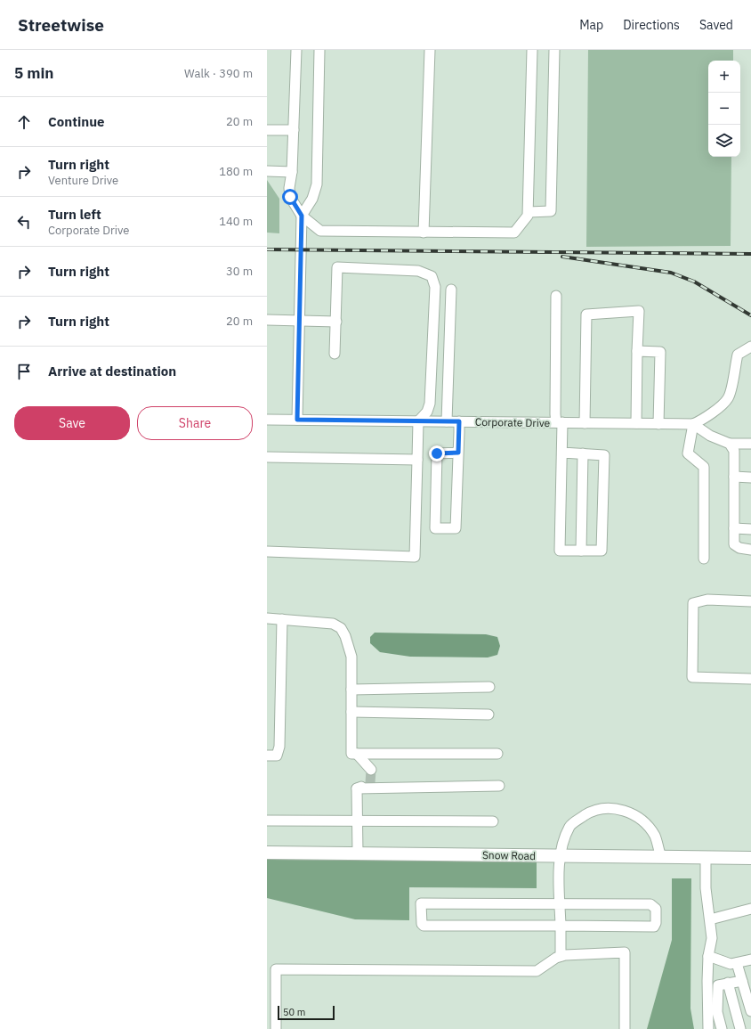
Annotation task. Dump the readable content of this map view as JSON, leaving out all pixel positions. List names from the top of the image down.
{
  "streets": {
    "main road": ["Snow Road"],
    "street": ["Corporate Drive"]
  },
  "scale_bar": "50 m",
  "page": {
    "header": "Streetwise",
    "nav": ["Map", "Directions", "Saved"],
    "heading": ["5 min", "Walk · 390 m"],
    "map_buttons": ["+", "−"],
    "list": [
      ["Continue", "20 m"],
      ["Turn right", "Venture Drive", "180 m"],
      ["Turn left", "Corporate Drive", "140 m"],
      ["Turn right", "30 m"],
      ["Turn right", "20 m"],
      "Arrive at destination"
    ],
    "buttons": ["Save", "Share"],
    "scale": "50 m"
  }
}
